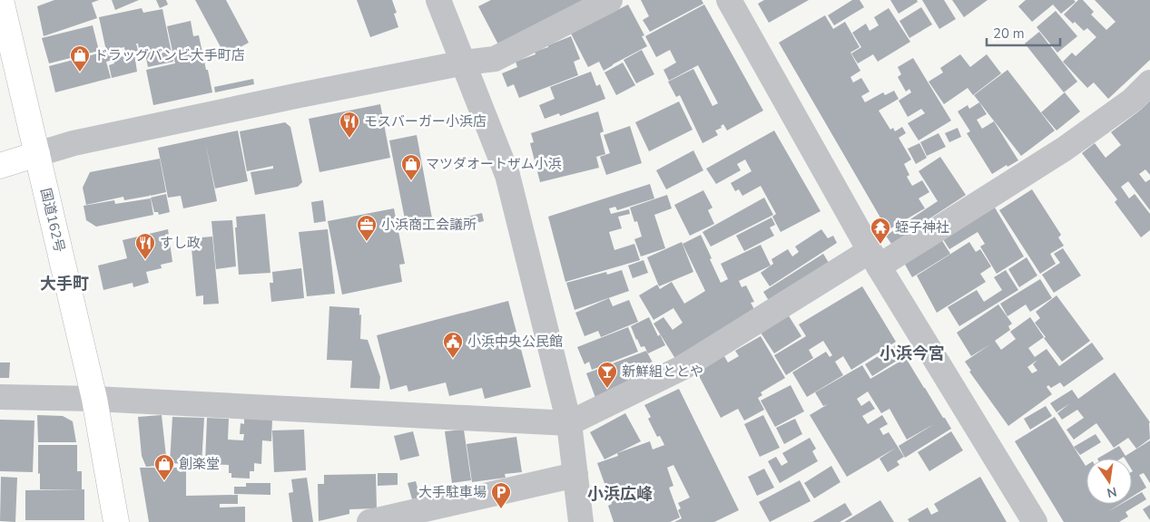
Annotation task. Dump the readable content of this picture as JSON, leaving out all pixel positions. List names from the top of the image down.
{
  "streets": {
    "main road": ["国道162号"]
  },
  "districts": ["大手町", "小浜今宮", "小浜広峰"],
  "places": {
    "shop": ["ドラッグバンビ大手町店", "マツダオートザム小浜", "創楽堂"],
    "restaurant": ["モスバーガー小浜店", "すし政"],
    "office": ["小浜商工会議所"],
    "temple": ["蛭子神社"],
    "public building": ["小浜中央公民館"],
    "bar": ["新鮮組ととや"],
    "parking": ["大手駐車場"]
  },
  "scale_bar": "20 m",
  "north": "bottom"
}
